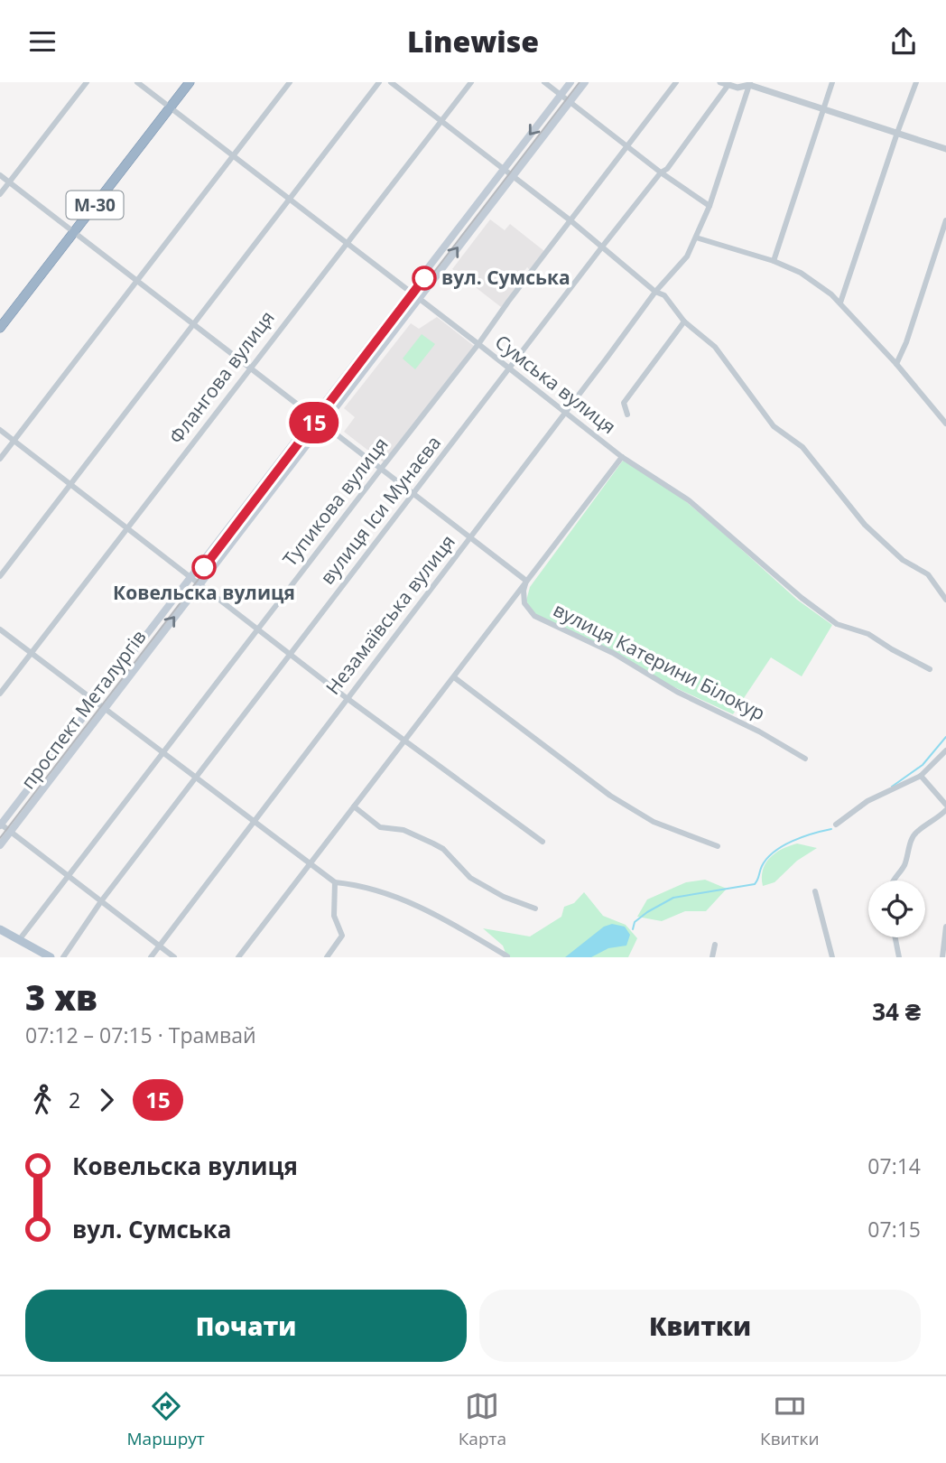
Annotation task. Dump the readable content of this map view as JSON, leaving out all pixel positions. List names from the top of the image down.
{
  "streets": {
    "highway": ["М-30"],
    "main road": ["проспект Металургів"],
    "street": [
      "Флангова вулиця",
      "Сумська вулиця",
      "Тупикова вулиця",
      "вулиця Іси Мунаєва",
      "Незамаївська вулиця",
      "вулиця Катерини Білокур"
    ]
  },
  "crossings": [
    ["М-30", "Сумська вулиця"],
    ["Флангова вулиця", "Сумська вулиця"],
    ["Сумська вулиця", "Тупикова вулиця"],
    ["Сумська вулиця", "вулиця Іси Мунаєва"],
    ["Сумська вулиця", "Незамаївська вулиця"],
    ["Сумська вулиця", "проспект Металургів"]
  ],
  "places": ["вул. Сумська", "Ковельска вулиця"],
  "lines": ["tram line 15"],
  "page": {
    "header": "Linewise",
    "on_map": "15",
    "heading": ["3 хв", "07:12 – 07:15 · Трамвай", "34 ₴"],
    "legs": ["2", "15"],
    "list": [
      {
        "name": "Ковельска вулиця",
        "value": "07:14"
      },
      {
        "name": "вул. Сумська",
        "value": "07:15"
      }
    ],
    "buttons": ["Почати", "Квитки"],
    "tabs": ["Маршрут", "Карта", "Квитки"]
  }
}
